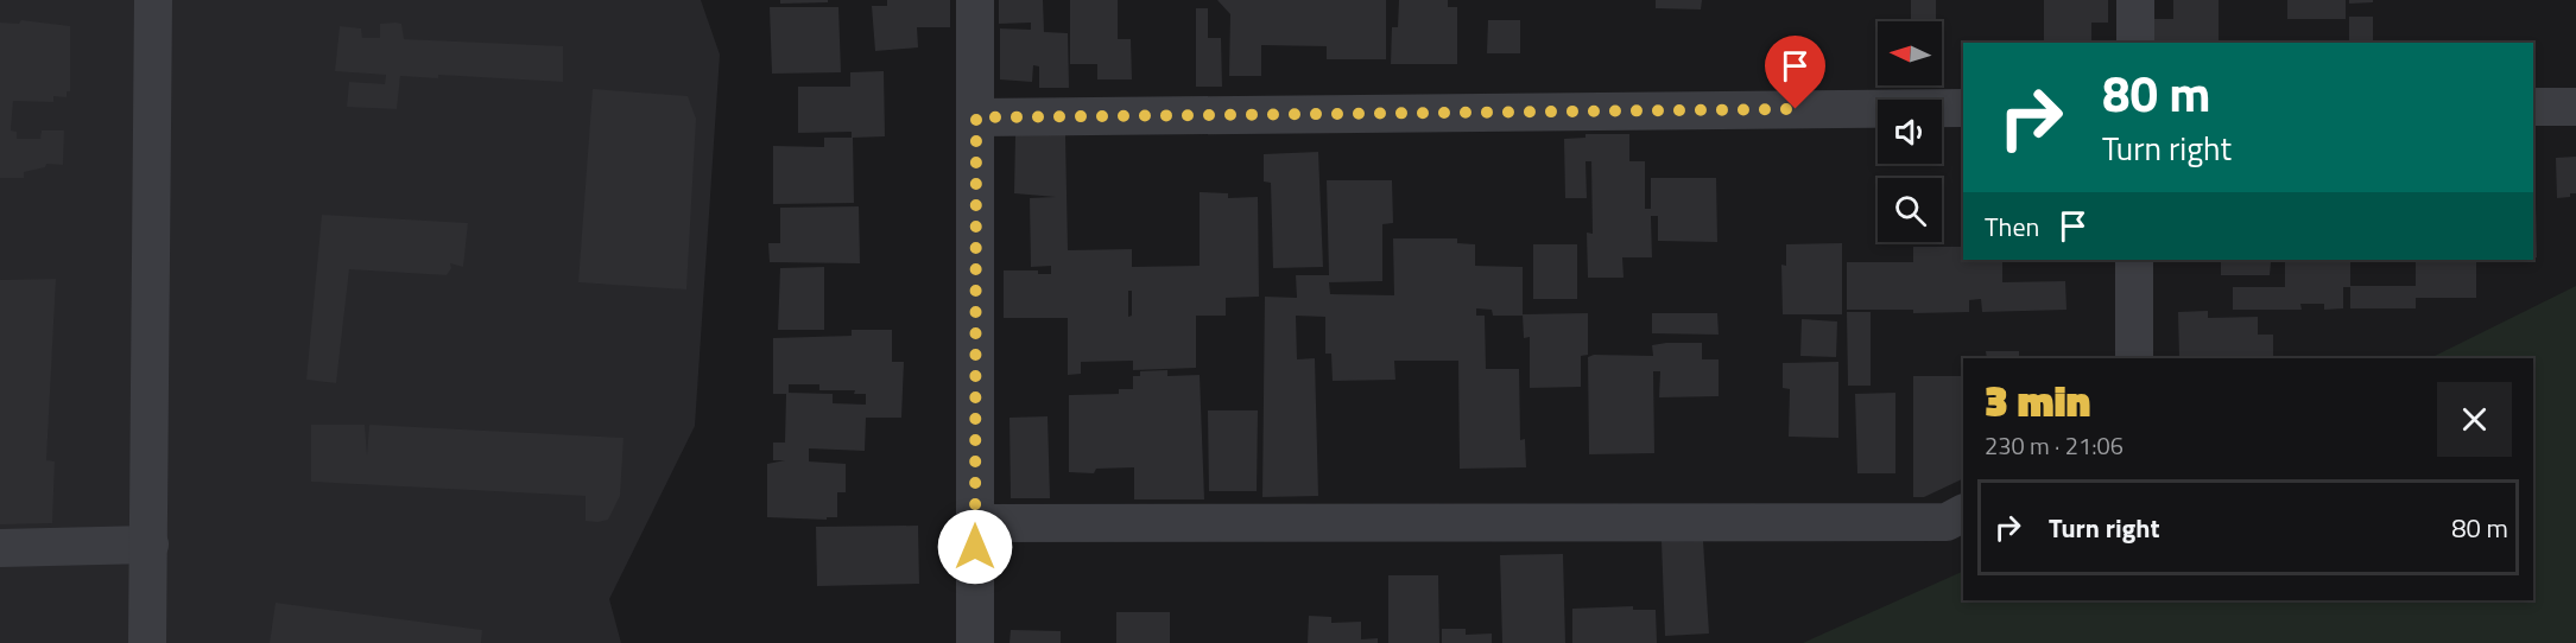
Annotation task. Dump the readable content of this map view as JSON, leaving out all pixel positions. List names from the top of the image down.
{
  "north": "left",
  "page": {
    "turn": ["80 m", "Turn right"],
    "then": "Then",
    "heading": ["3 min", "230 m · 21:06"],
    "list": [
      {
        "name": "Turn right",
        "value": "80 m"
      }
    ]
  }
}
